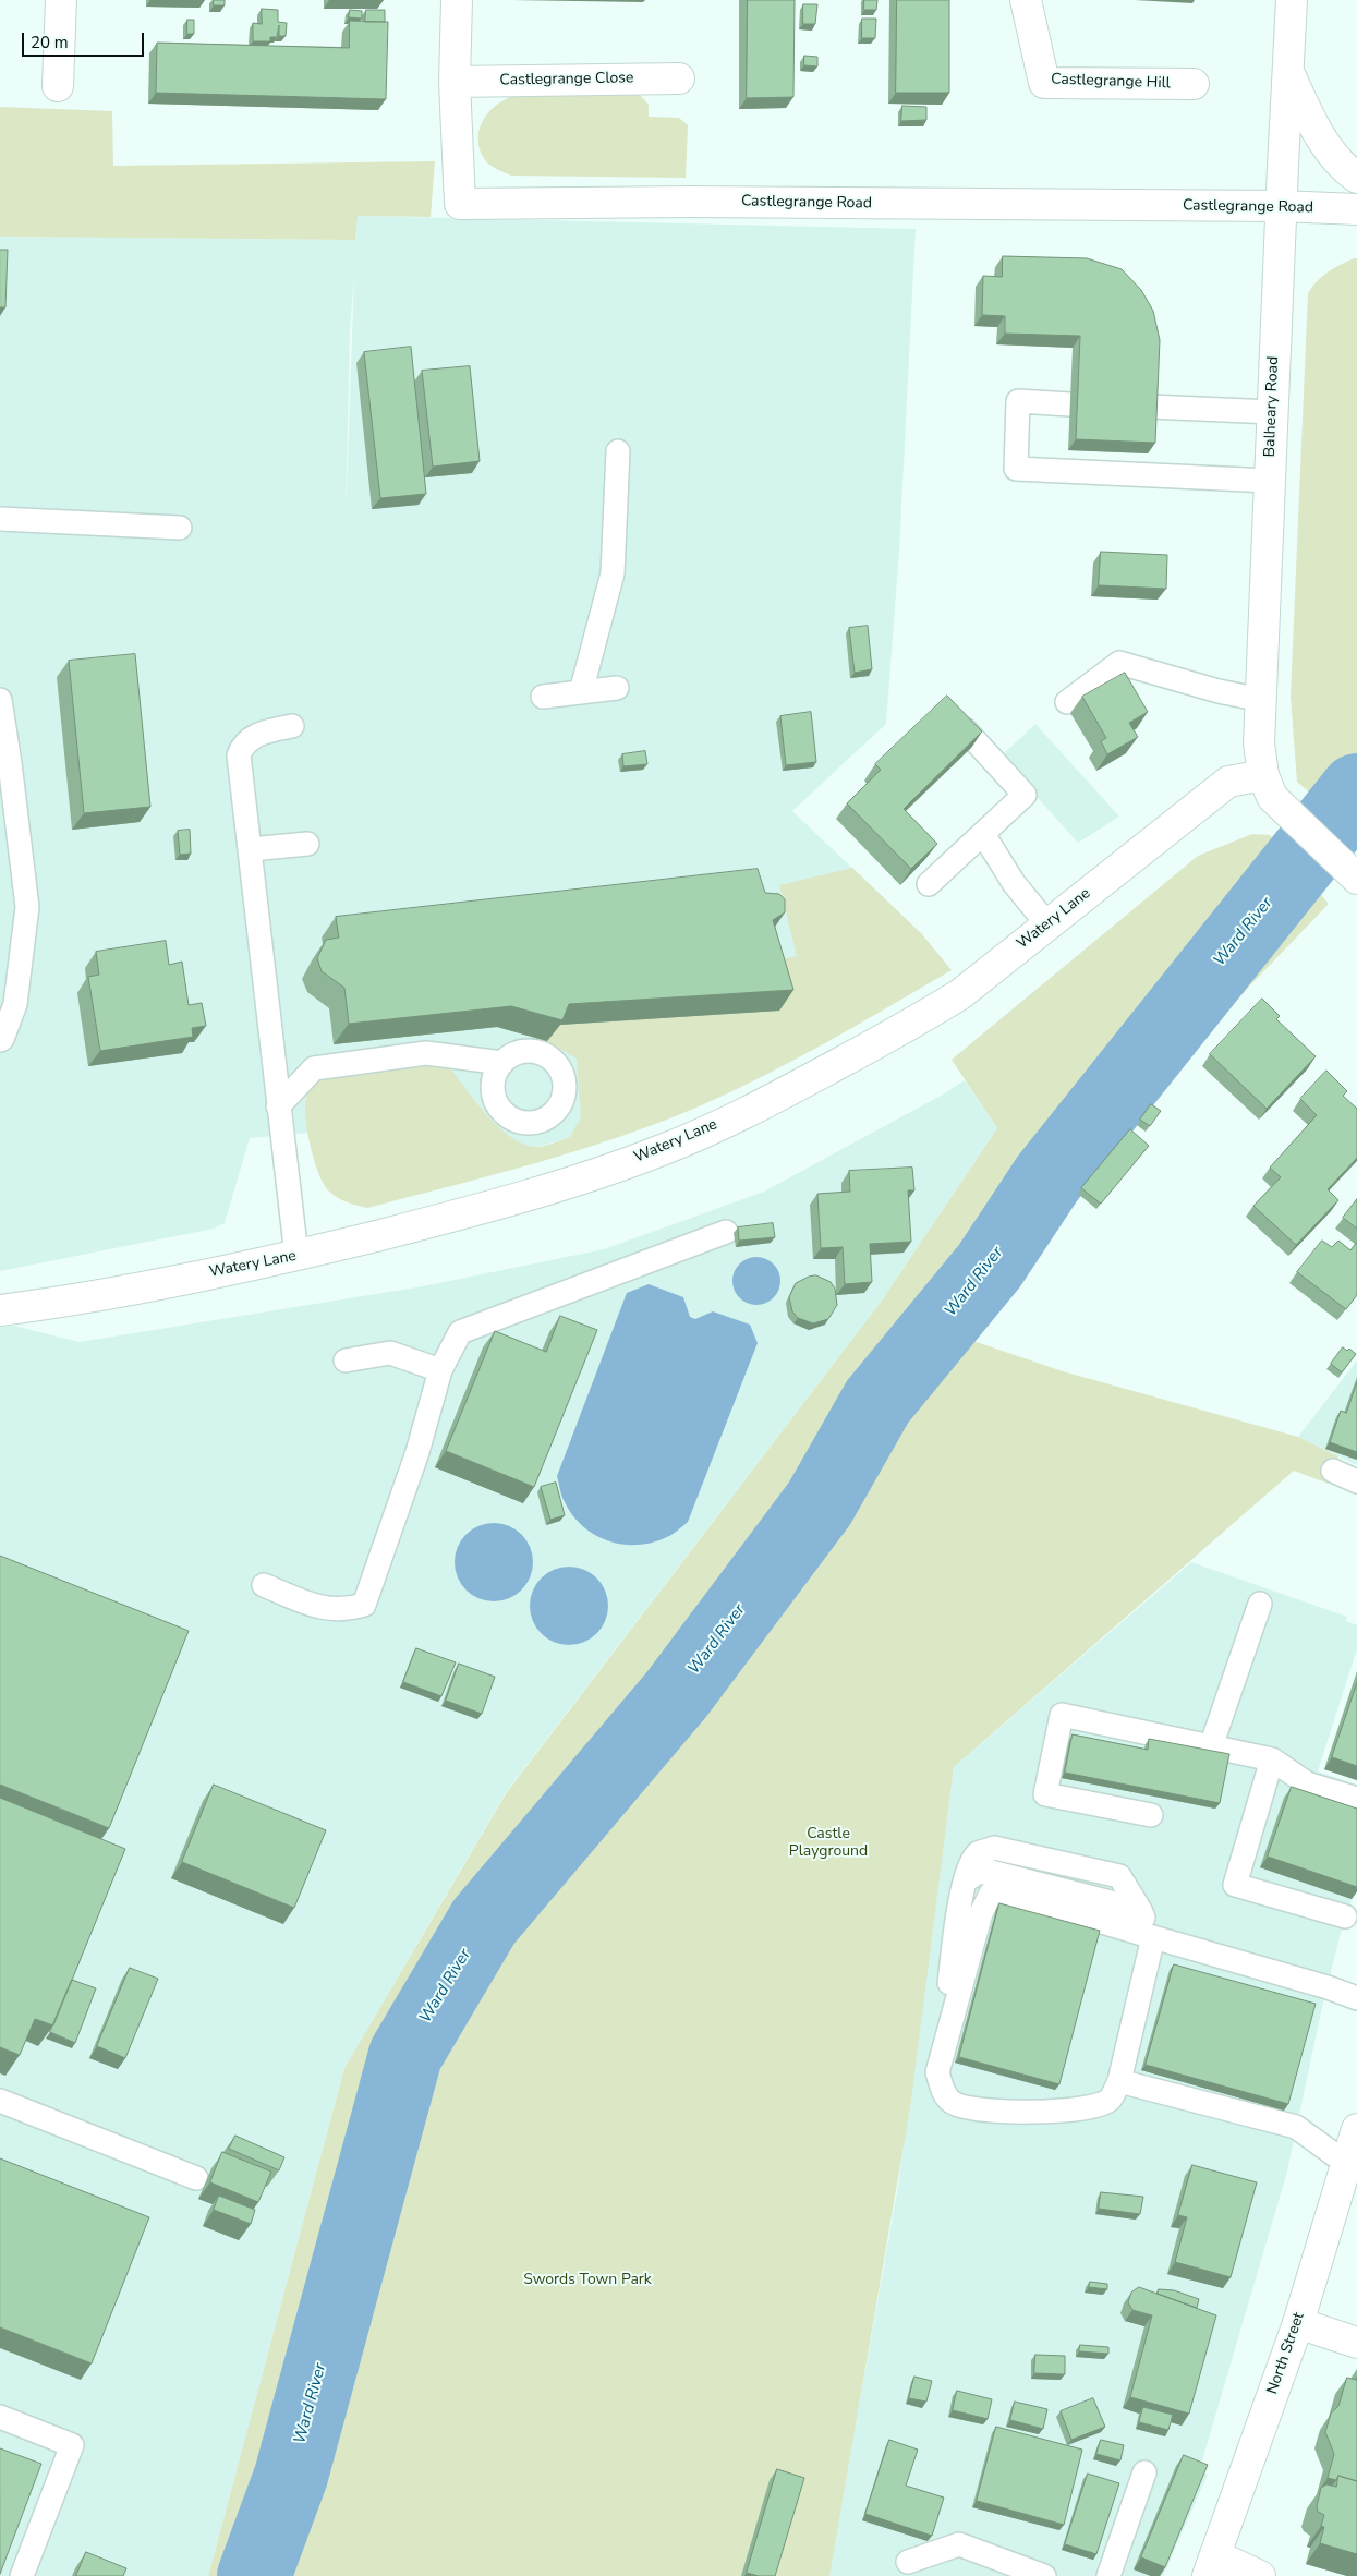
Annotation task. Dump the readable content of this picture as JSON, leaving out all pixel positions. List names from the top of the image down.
{
  "streets": {
    "main road": [
      "Castlegrange Close",
      "Castlegrange Hill",
      "Castlegrange Road",
      "Balheary Road",
      "Watery Lane",
      "North Street"
    ]
  },
  "crossings": [
    ["Castlegrange Close", "Castlegrange Road"],
    ["Castlegrange Road", "Balheary Road"],
    ["Balheary Road", "Watery Lane"]
  ],
  "water": ["Ward River"],
  "parks": ["Castle Playground", "Swords Town Park"],
  "scale_bar": "20 m"
}
